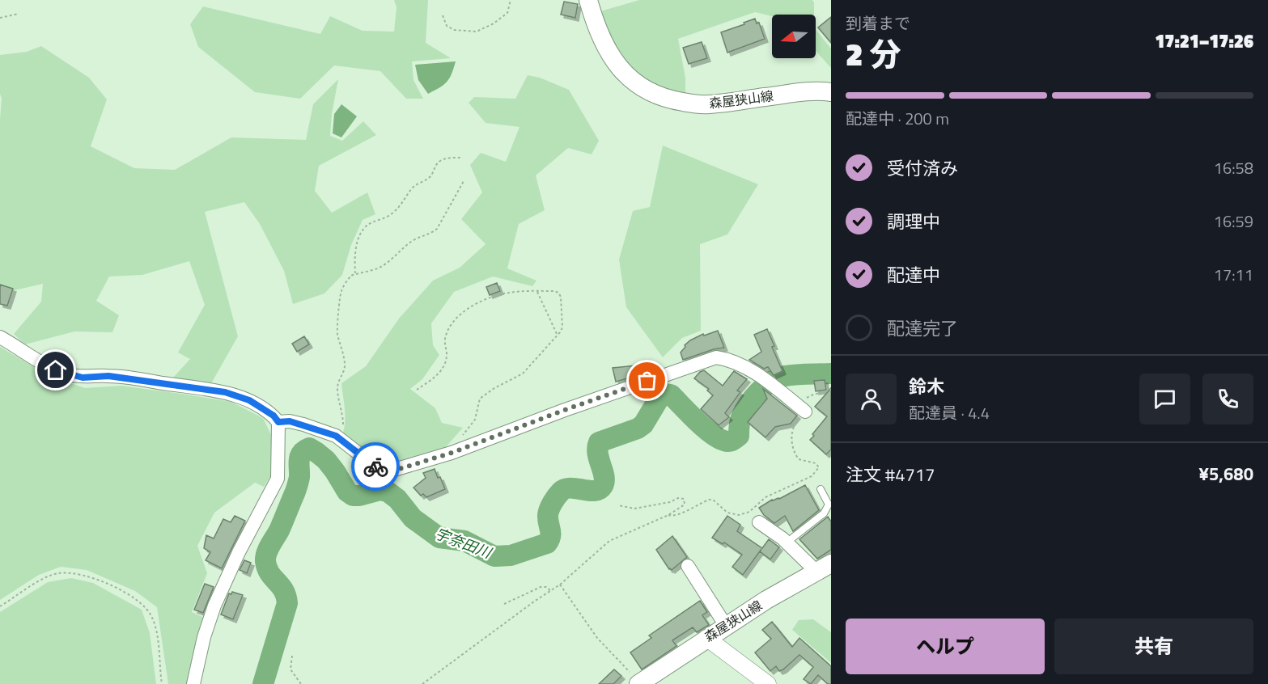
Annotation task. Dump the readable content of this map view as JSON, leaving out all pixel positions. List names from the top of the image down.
{
  "streets": {
    "main road": ["森屋狭山線"]
  },
  "water": ["宇奈田川"],
  "north": "left",
  "page": {
    "heading": ["2 分", "到着まで", "17:21–17:26"],
    "panel": [
      "鈴木",
      "配達員 · 4.4",
      "注文 #4717",
      "¥5,680"
    ],
    "bar": "配達中 · 200 m",
    "list": [
      ["受付済み", "16:58"],
      ["調理中", "16:59"],
      ["配達中", "17:11"],
      "配達完了"
    ],
    "buttons": ["ヘルプ", "共有"]
  }
}
